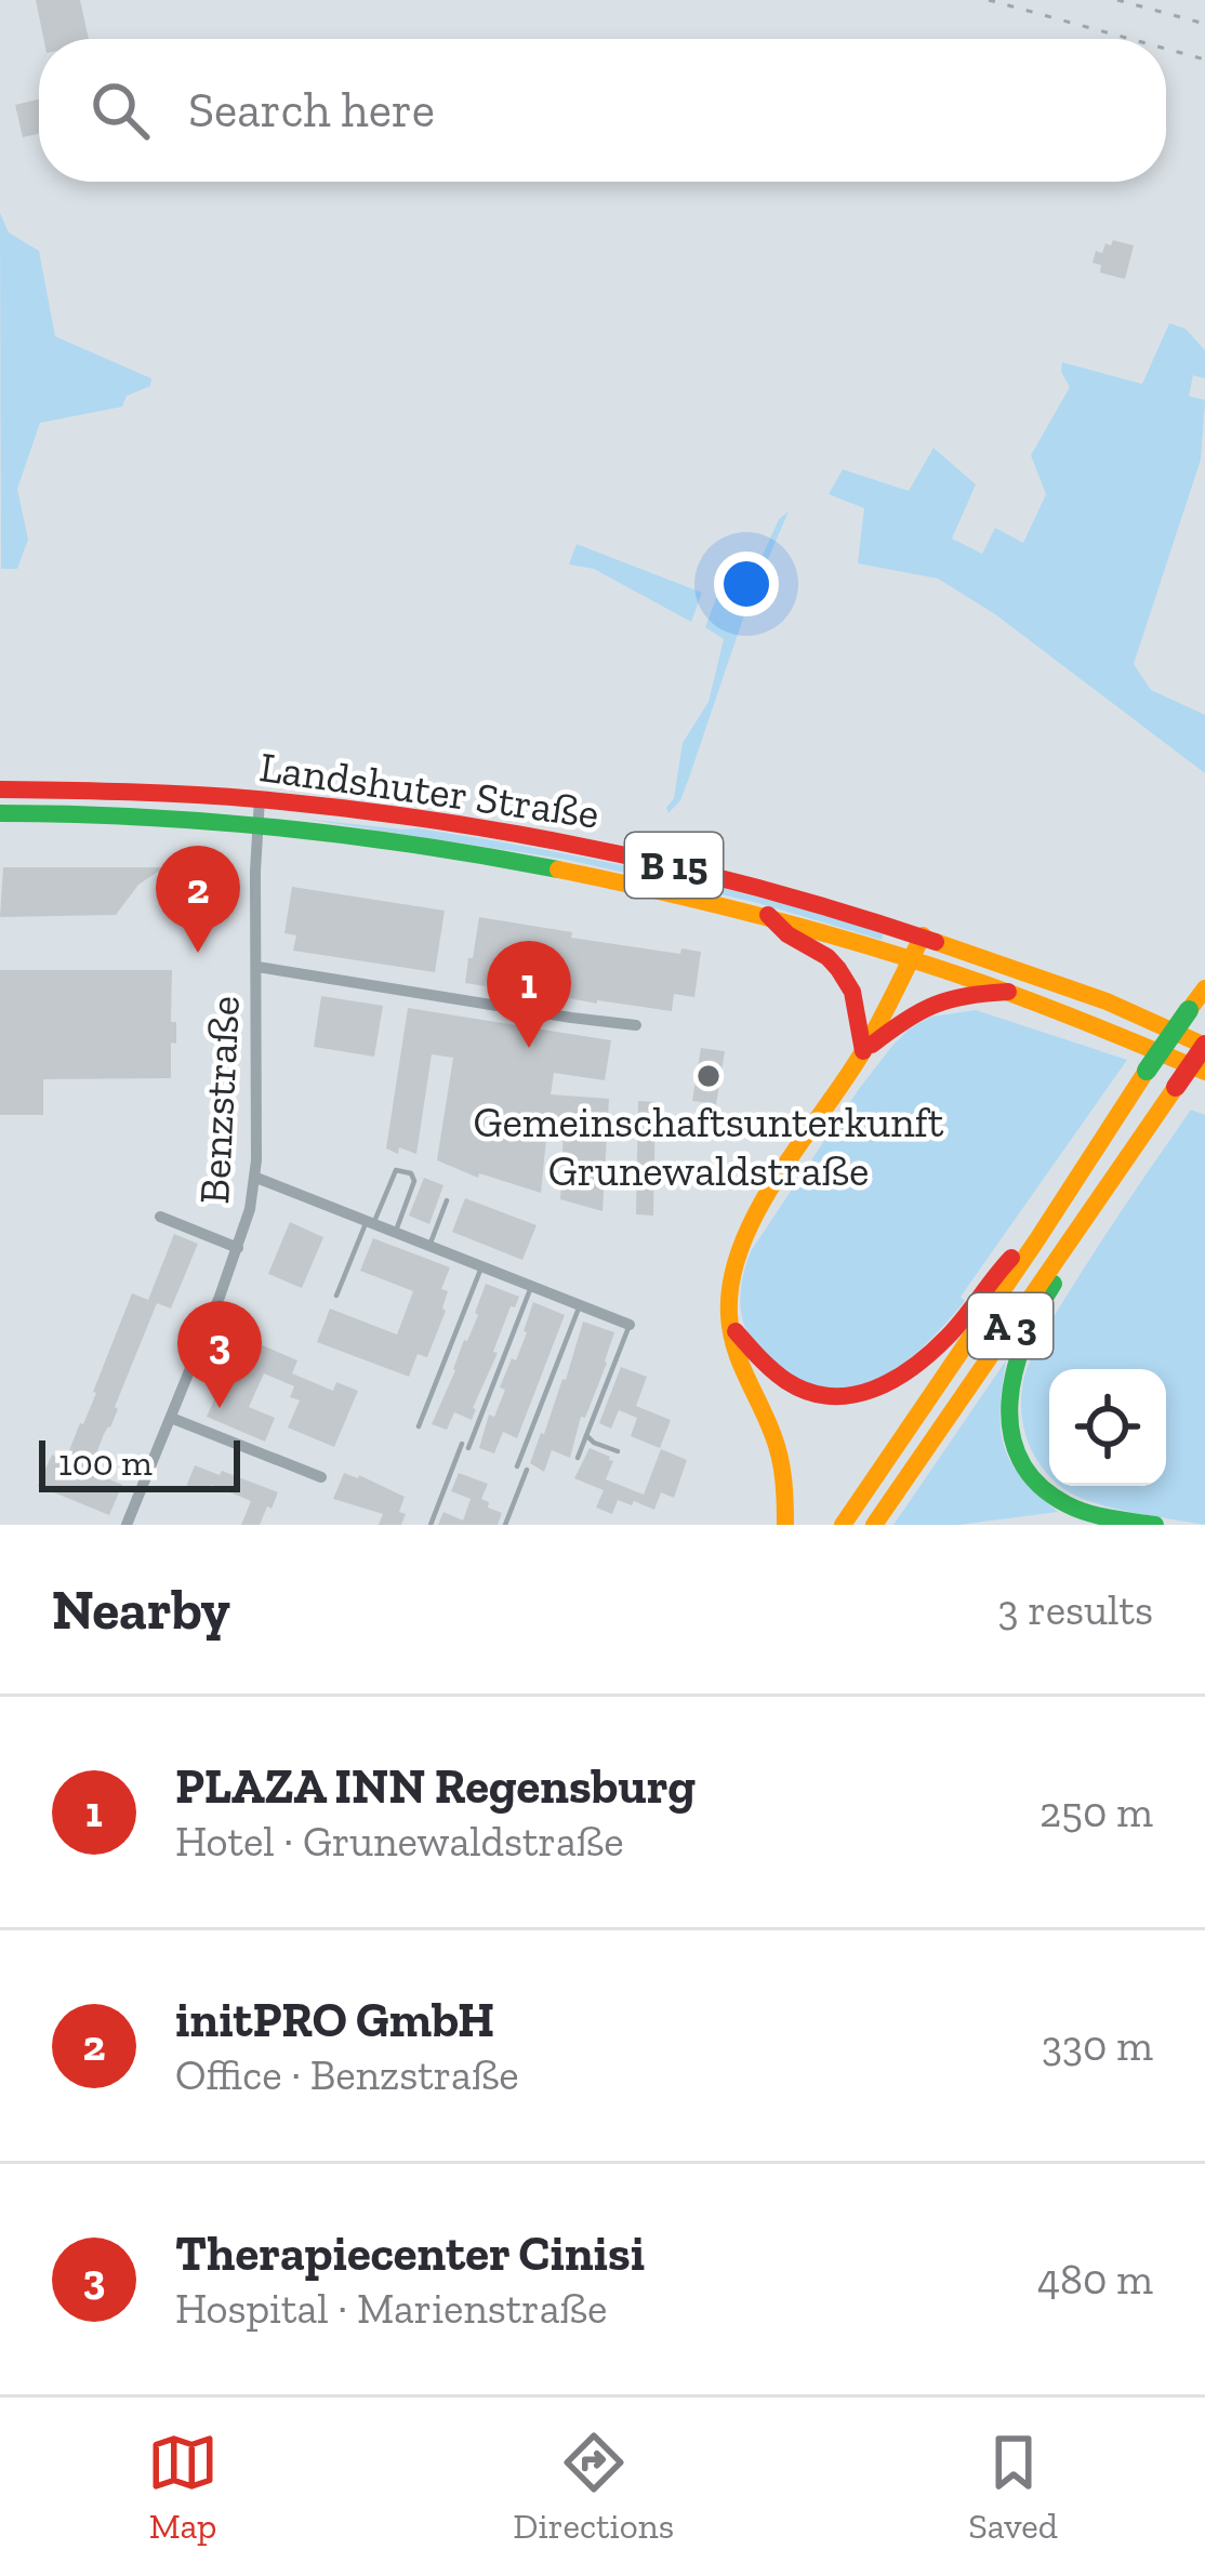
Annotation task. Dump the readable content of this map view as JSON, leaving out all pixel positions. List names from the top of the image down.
{
  "streets": {
    "main road": ["Landshuter Straße", "B 15", "A 3"],
    "street": ["Benzstraße"]
  },
  "crossings": [
    ["Landshuter Straße", "Benzstraße"],
    ["Landshuter Straße", "A 3"]
  ],
  "places": ["Gemeinschaftsunterkunft Grunewaldstraße"],
  "scale_bar": "100 m",
  "page": {
    "search": "Search here",
    "pins": ["2", "1", "3"],
    "scale": "100 m",
    "heading": ["Nearby", "3 results"],
    "list": [
      {
        "mark": "1",
        "name": "PLAZA INN Regensburg",
        "note": "Hotel · Grunewaldstraße",
        "value": "250 m"
      },
      {
        "mark": "2",
        "name": "initPRO GmbH",
        "note": "Office · Benzstraße",
        "value": "330 m"
      },
      {
        "mark": "3",
        "name": "Therapiecenter Cinisi",
        "note": "Hospital · Marienstraße",
        "value": "480 m"
      }
    ],
    "nav": ["Map", "Directions", "Saved"]
  }
}
